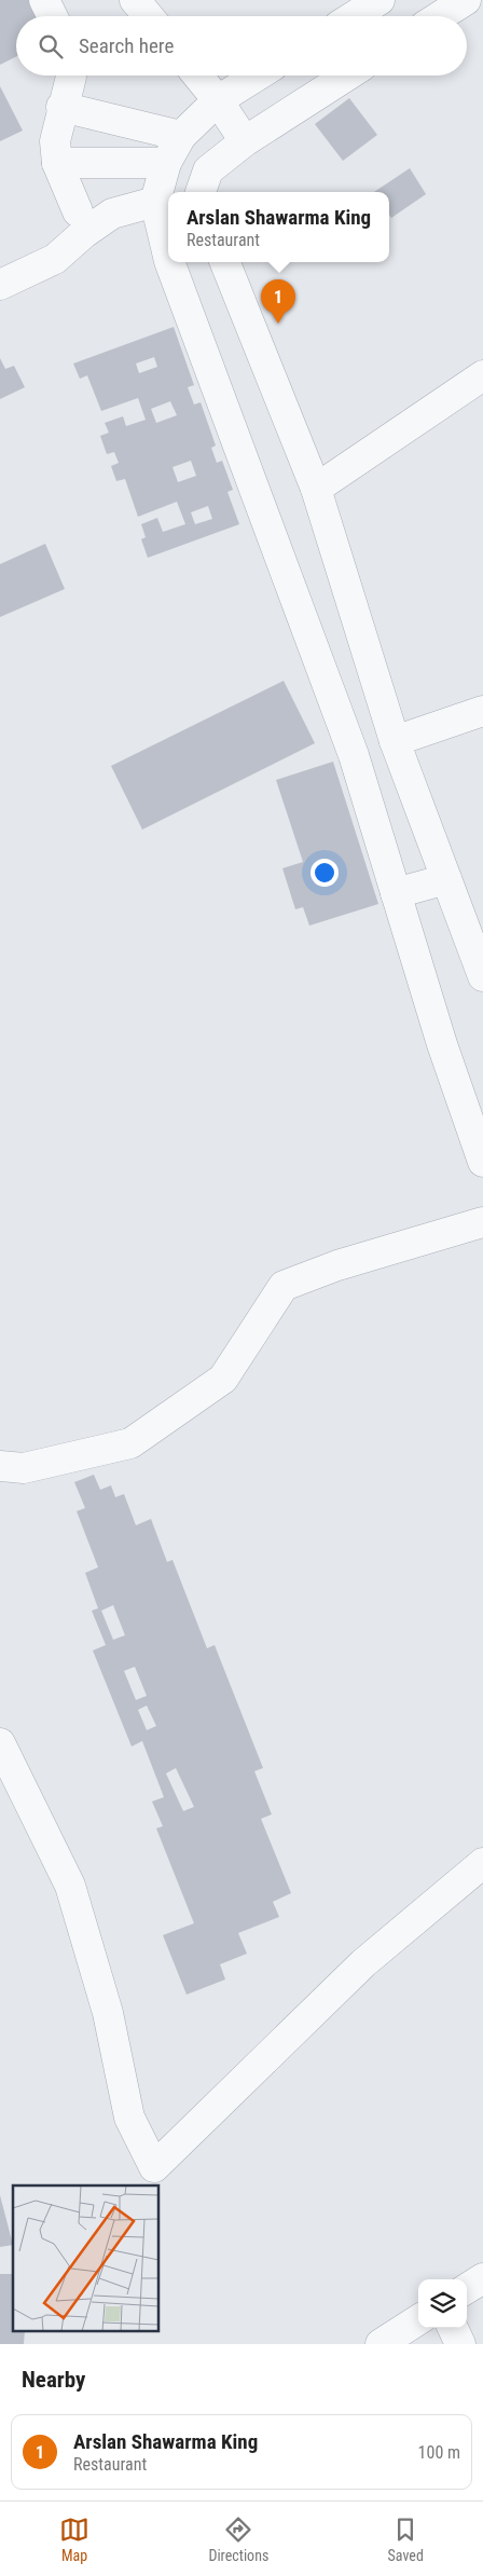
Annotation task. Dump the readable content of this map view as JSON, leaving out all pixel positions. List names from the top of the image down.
{
  "page": {
    "search": "Search here",
    "popup": ["Arslan Shawarma King", "Restaurant"],
    "pins": "1",
    "heading": "Nearby",
    "list": [
      {
        "mark": "1",
        "name": "Arslan Shawarma King",
        "note": "Restaurant",
        "value": "100 m"
      }
    ],
    "nav": ["Map", "Directions", "Saved"]
  }
}
